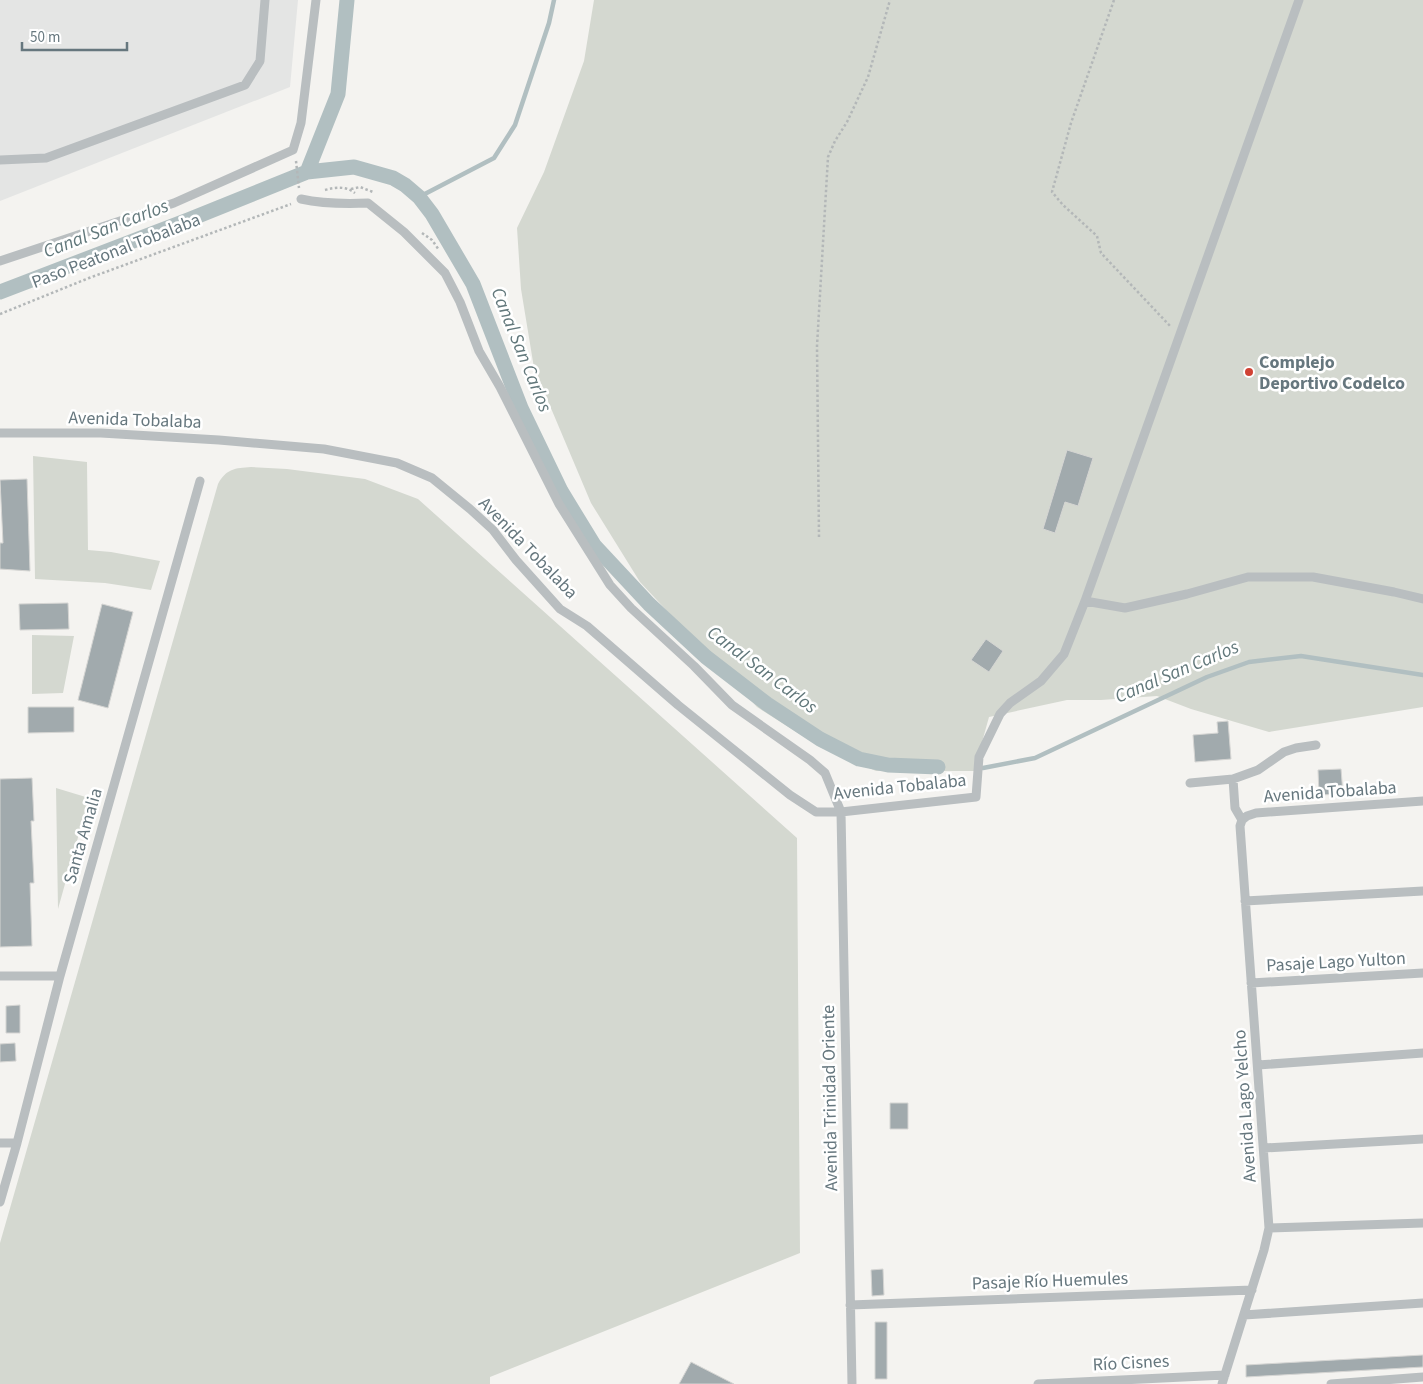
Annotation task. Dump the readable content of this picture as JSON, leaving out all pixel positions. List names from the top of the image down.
{
  "streets": {
    "street": [
      "Avenida Tobalaba",
      "Santa Amalia",
      "Pasaje Lago Yulton",
      "Avenida Trinidad Oriente",
      "Avenida Lago Yelcho",
      "Pasaje Río Huemules",
      "Río Cisnes"
    ],
    "path": ["Paso Peatonal Tobalaba"]
  },
  "crossings": [
    ["Avenida Tobalaba", "Avenida Trinidad Oriente"],
    ["Avenida Tobalaba", "Avenida Lago Yelcho"],
    ["Pasaje Lago Yulton", "Avenida Lago Yelcho"],
    ["Avenida Trinidad Oriente", "Pasaje Río Huemules"],
    ["Avenida Lago Yelcho", "Pasaje Río Huemules"],
    ["Avenida Lago Yelcho", "Río Cisnes"]
  ],
  "water": ["Canal San Carlos"],
  "places": ["Complejo Deportivo Codelco"],
  "scale_bar": "50 m"
}
